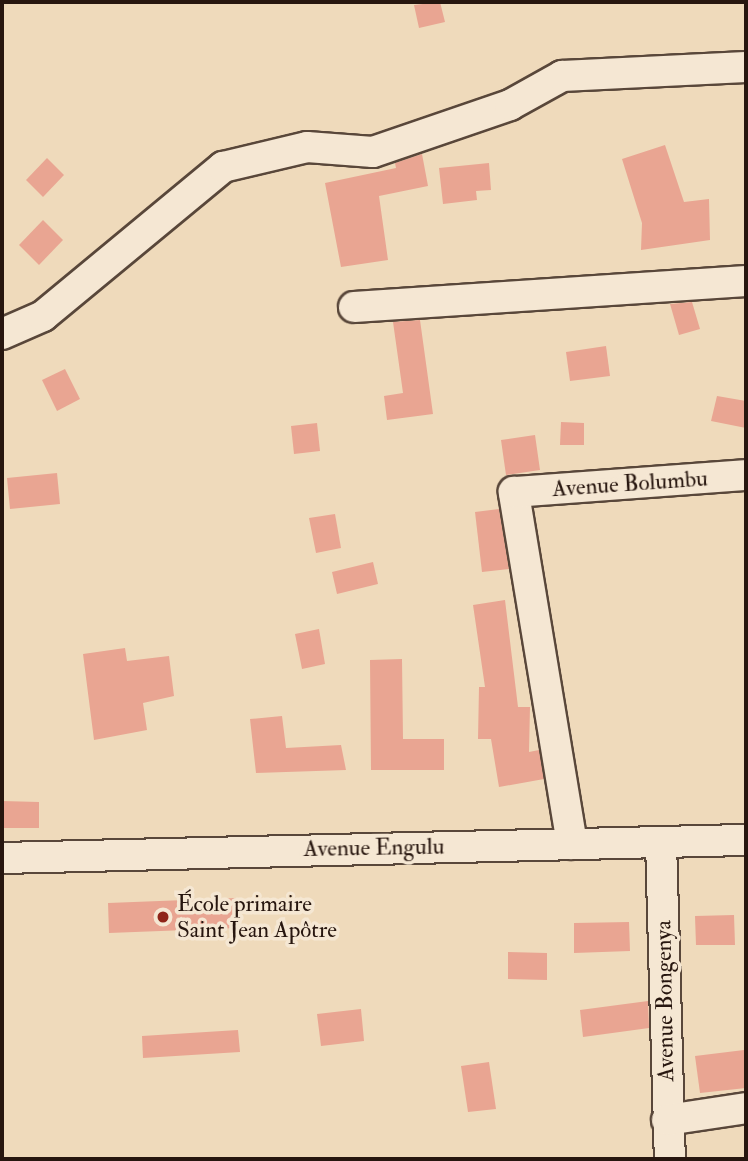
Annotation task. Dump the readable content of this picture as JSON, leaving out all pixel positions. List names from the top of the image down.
{
  "streets": {
    "street": ["Avenue Bolumbu", "Avenue Engulu", "Avenue Bongenya"]
  },
  "crossings": [
    ["Avenue Bolumbu", "Avenue Engulu"],
    ["Avenue Engulu", "Avenue Bongenya"]
  ],
  "places": ["École primaire Saint Jean Apôtre"]
}
